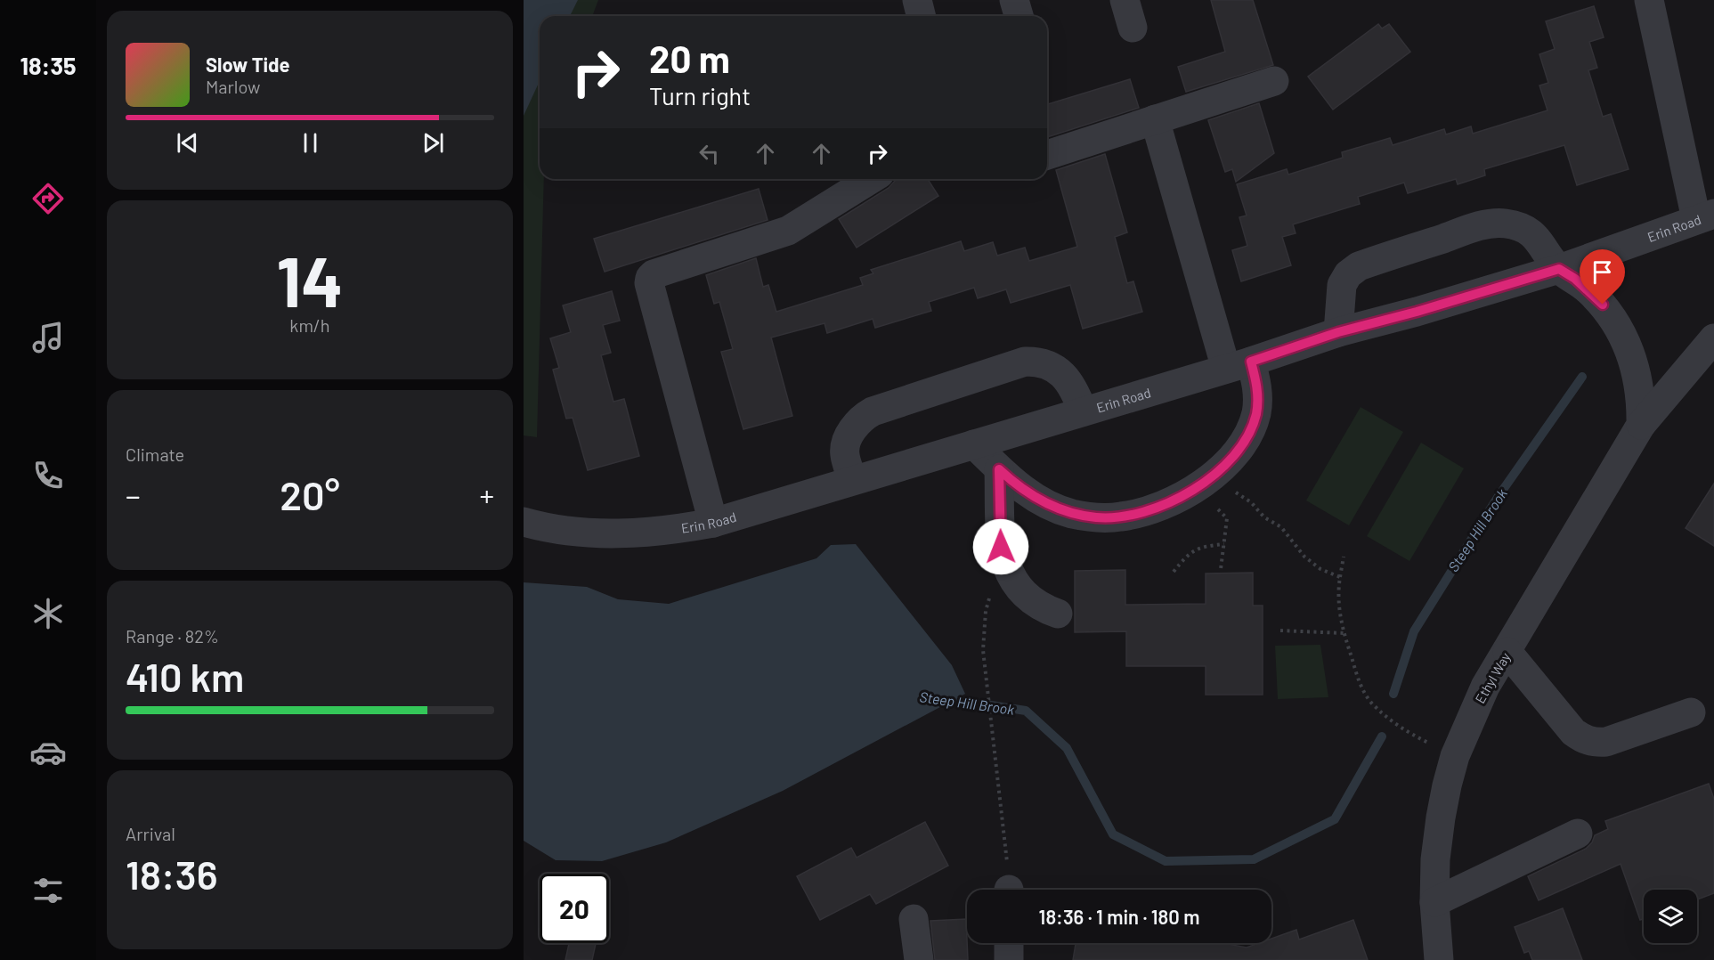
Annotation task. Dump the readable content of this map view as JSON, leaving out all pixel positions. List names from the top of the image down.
{
  "streets": {
    "street": ["Erin Road", "Ethyl Way"]
  },
  "water": ["Steep Hill Brook"],
  "page": {
    "tabs": "18:35",
    "turn": ["20 m", "Turn right"],
    "song": ["Slow Tide", "Marlow"],
    "tile": [
      ["14", "km/h"],
      "Climate",
      ["Range · 82%", "410 km"],
      ["Arrival", "18:36"]
    ],
    "heat": ["−", "20°", "+"],
    "limit": "20",
    "trip": "18:36 · 1 min · 180 m"
  }
}
